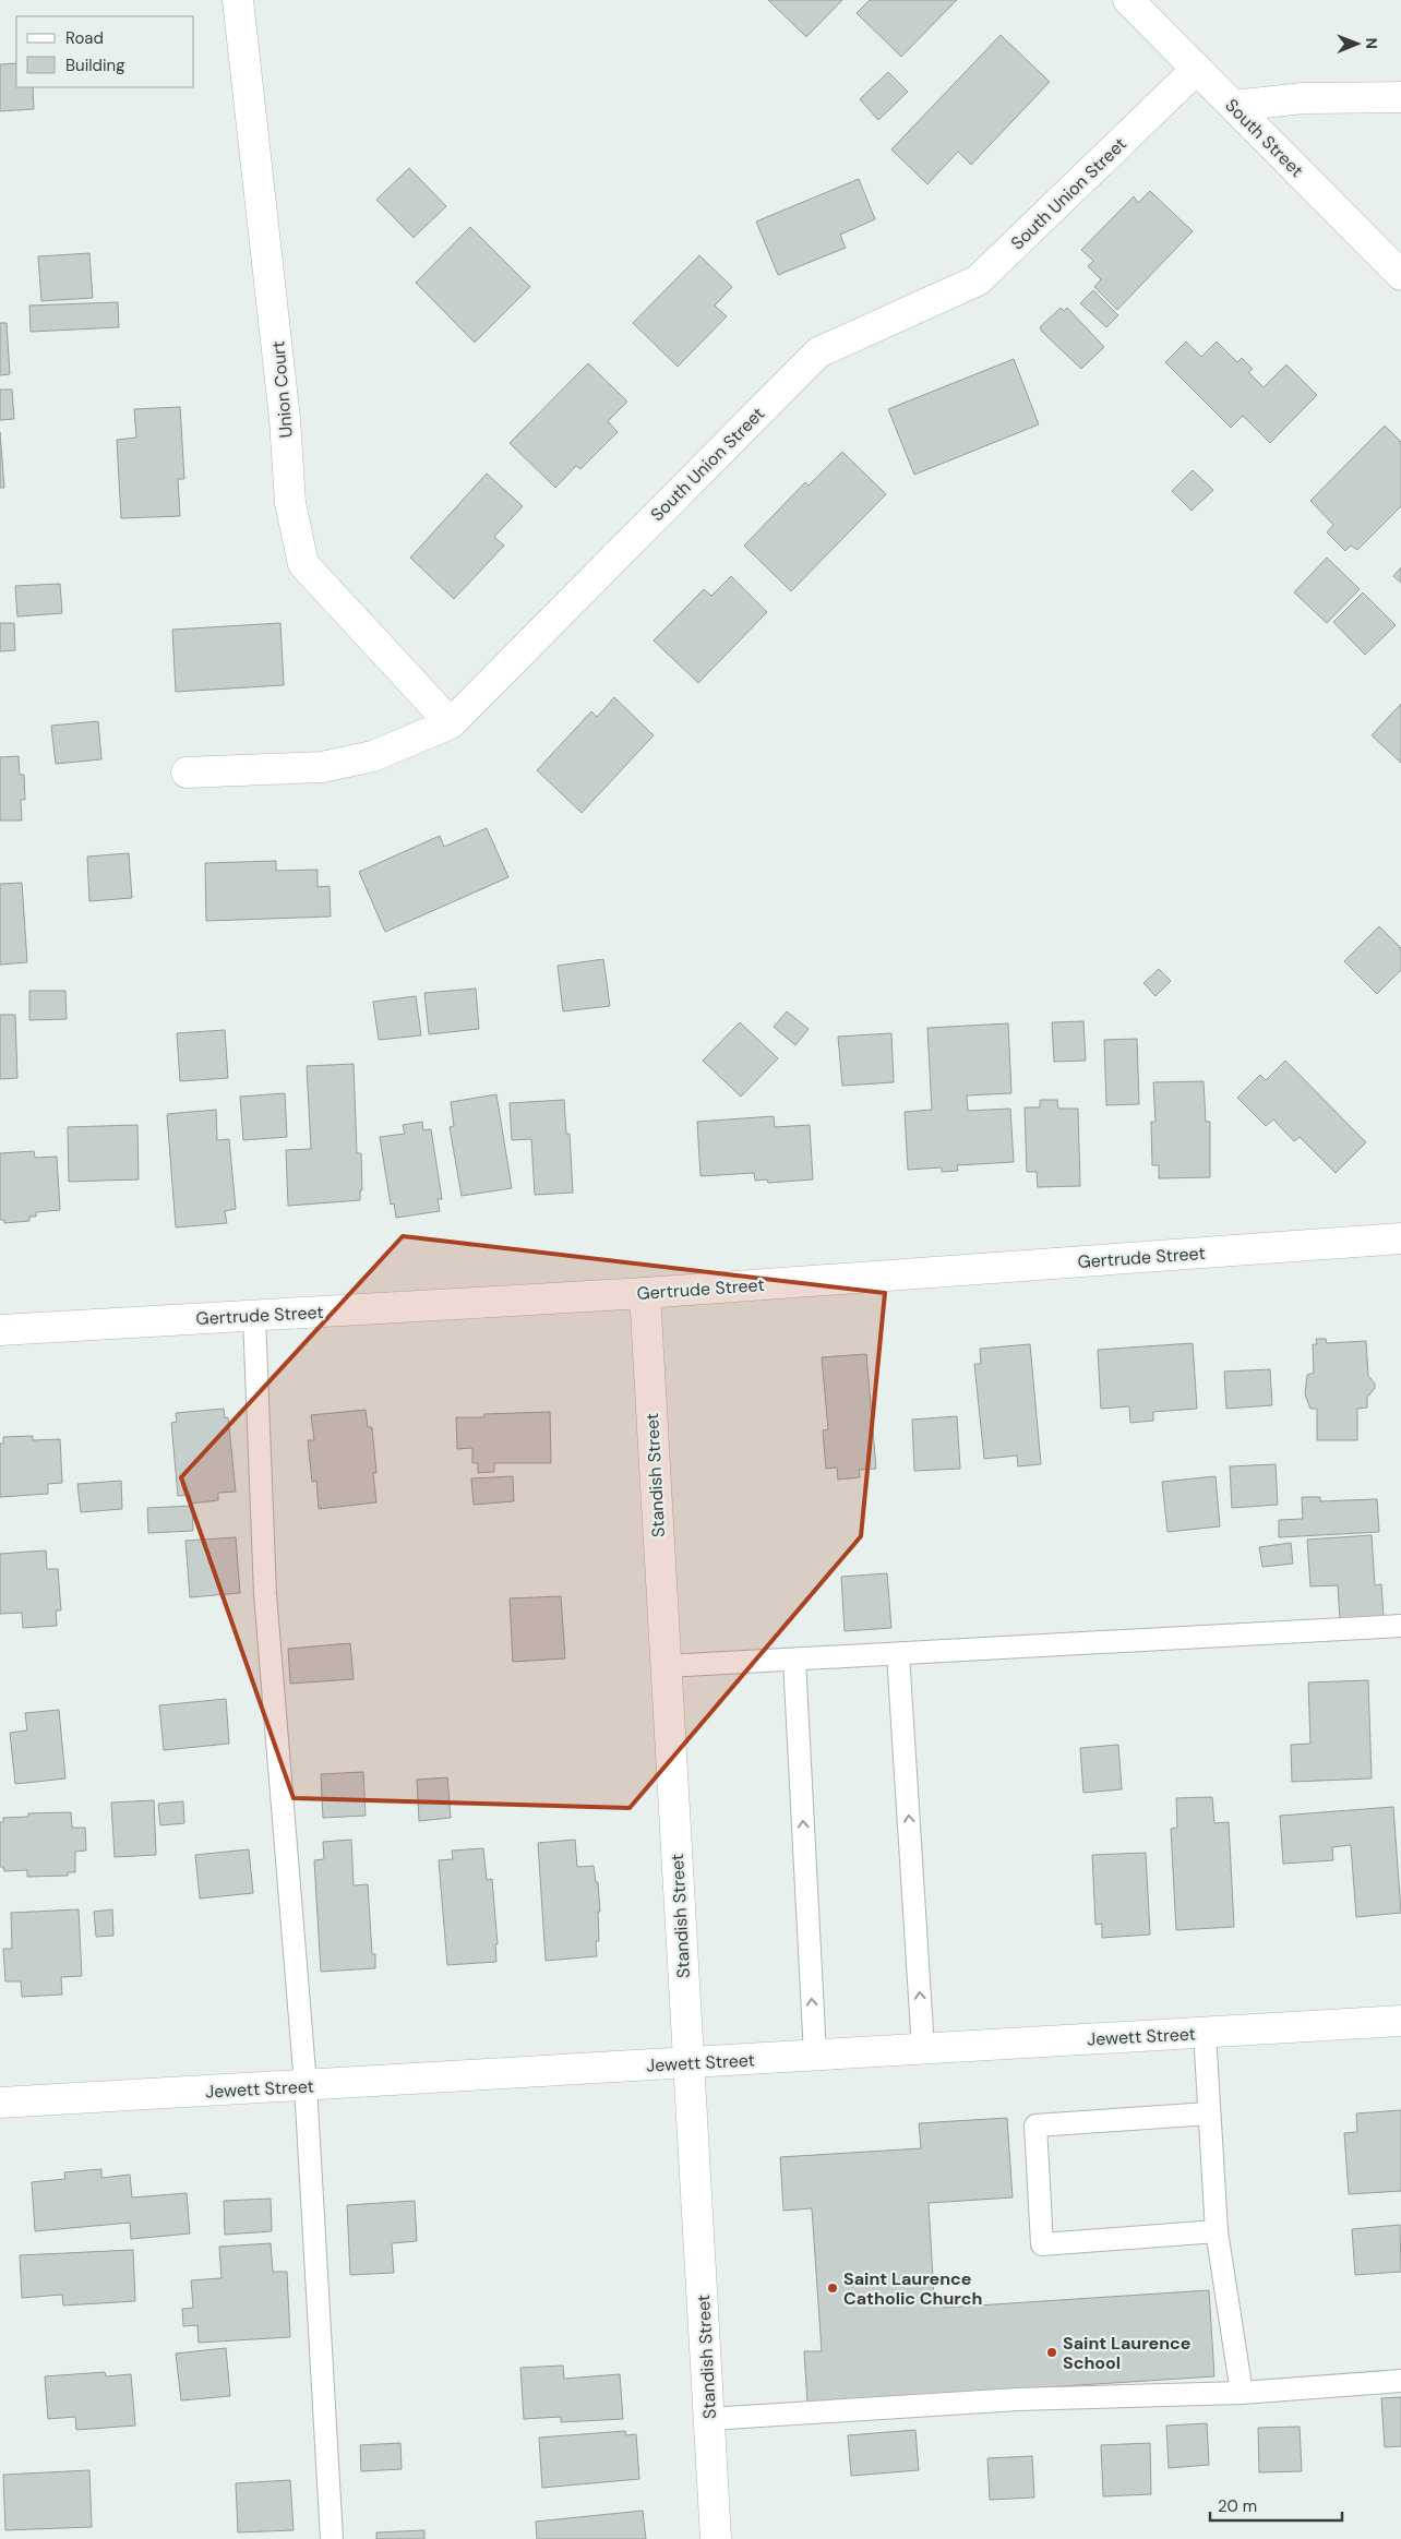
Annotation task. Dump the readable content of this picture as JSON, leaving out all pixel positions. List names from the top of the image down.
{
  "streets": {
    "street": [
      "South Street",
      "South Union Street",
      "Union Court",
      "Gertrude Street",
      "Standish Street",
      "Jewett Street"
    ]
  },
  "crossings": [
    ["South Street", "South Union Street"],
    ["South Union Street", "Union Court"],
    ["Gertrude Street", "Standish Street"],
    ["Standish Street", "Jewett Street"]
  ],
  "places": ["Saint Laurence Catholic Church", "Saint Laurence School"],
  "legend": ["Road", "Building"],
  "scale_bar": "20 m",
  "north": "right"
}
